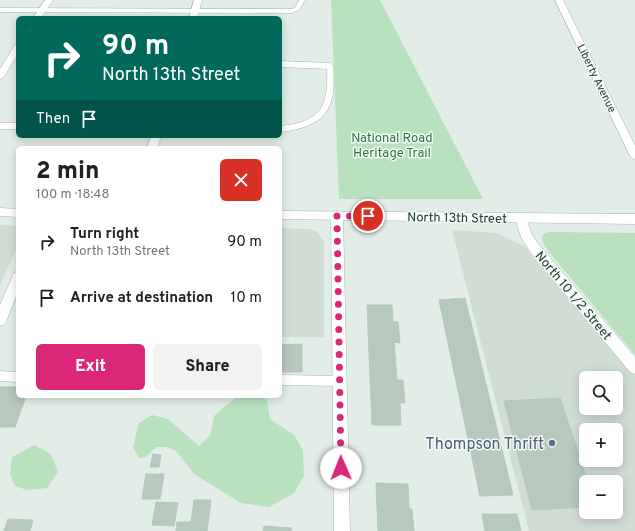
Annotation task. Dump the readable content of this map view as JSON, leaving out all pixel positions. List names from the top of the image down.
{
  "streets": {
    "street": ["Liberty Avenue", "North 13th Street", "North 10 1/2 Street"]
  },
  "crossings": [
    ["North 13th Street", "North 10 1/2 Street"]
  ],
  "parks": ["National Road Heritage Trail"],
  "places": ["Thompson Thrift"],
  "page": {
    "turn": ["90 m", "North 13th Street"],
    "then": "Then",
    "heading": ["2 min", "100 m · 18:48"],
    "list": [
      {
        "name": "Turn right",
        "note": "North 13th Street",
        "value": "90 m"
      },
      {
        "name": "Arrive at destination",
        "value": "10 m"
      }
    ],
    "buttons": ["Exit", "Share"],
    "map_buttons": ["+", "−"]
  }
}
